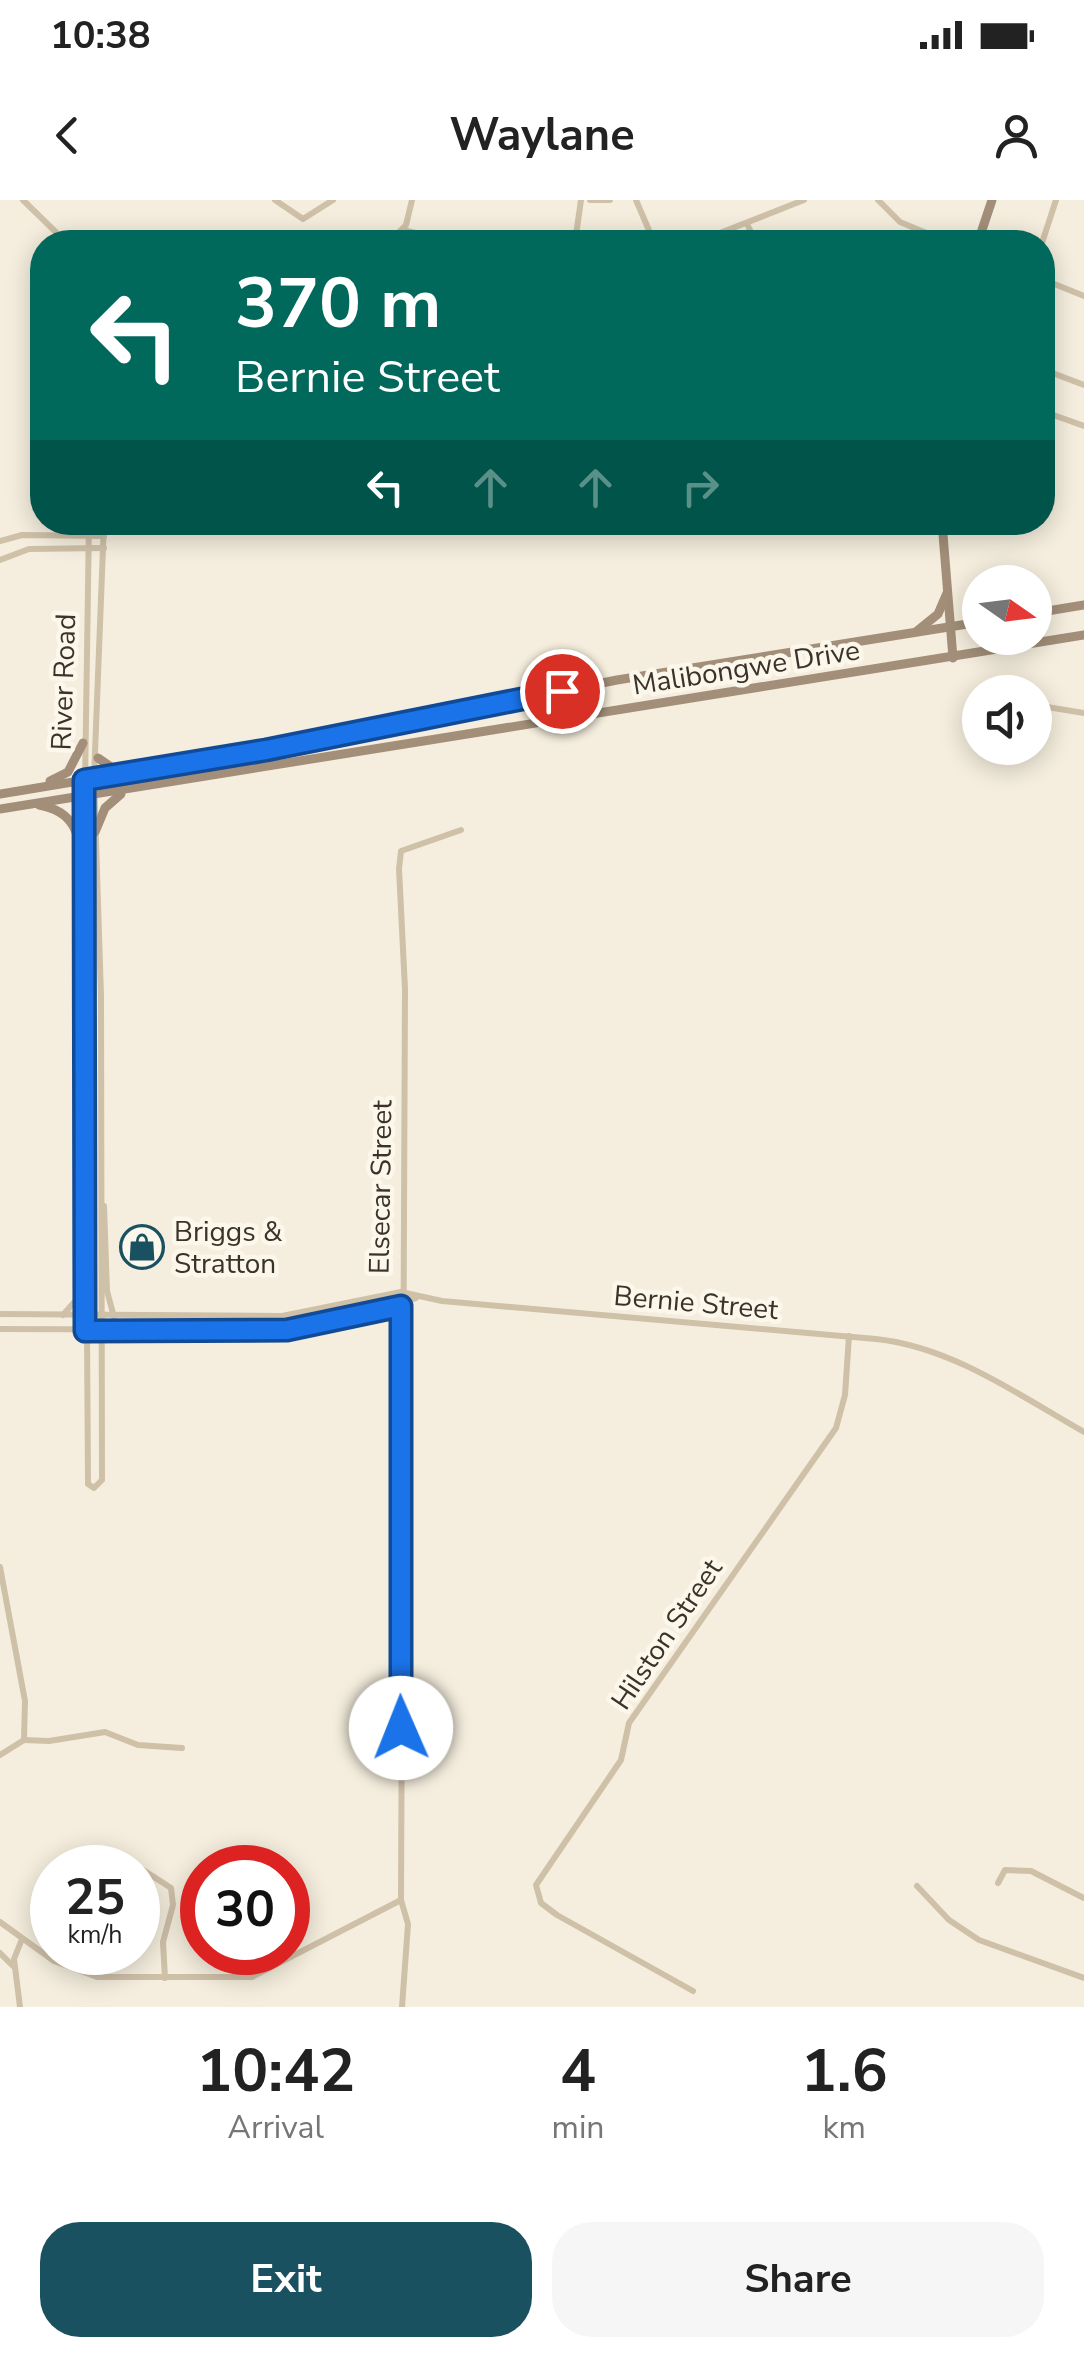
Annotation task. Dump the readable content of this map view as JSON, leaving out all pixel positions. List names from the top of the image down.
{
  "streets": {
    "main road": ["Malibongwe Drive"],
    "street": [
      "River Road",
      "Elsecar Street",
      "Bernie Street",
      "Hilston Street"
    ]
  },
  "crossings": [
    ["Malibongwe Drive", "River Road"],
    ["Elsecar Street", "Bernie Street"],
    ["Bernie Street", "Hilston Street"]
  ],
  "places": {
    "shop": ["Briggs & Stratton"]
  },
  "north": "right",
  "page": {
    "status": "10:38",
    "header": "Waylane",
    "turn": ["370 m", "Bernie Street"],
    "speed": "25 km/h",
    "limit": "30",
    "eta": [
      "10:42",
      "Arrival",
      "4",
      "min",
      "1.6",
      "km"
    ],
    "buttons": ["Exit", "Share"]
  }
}
